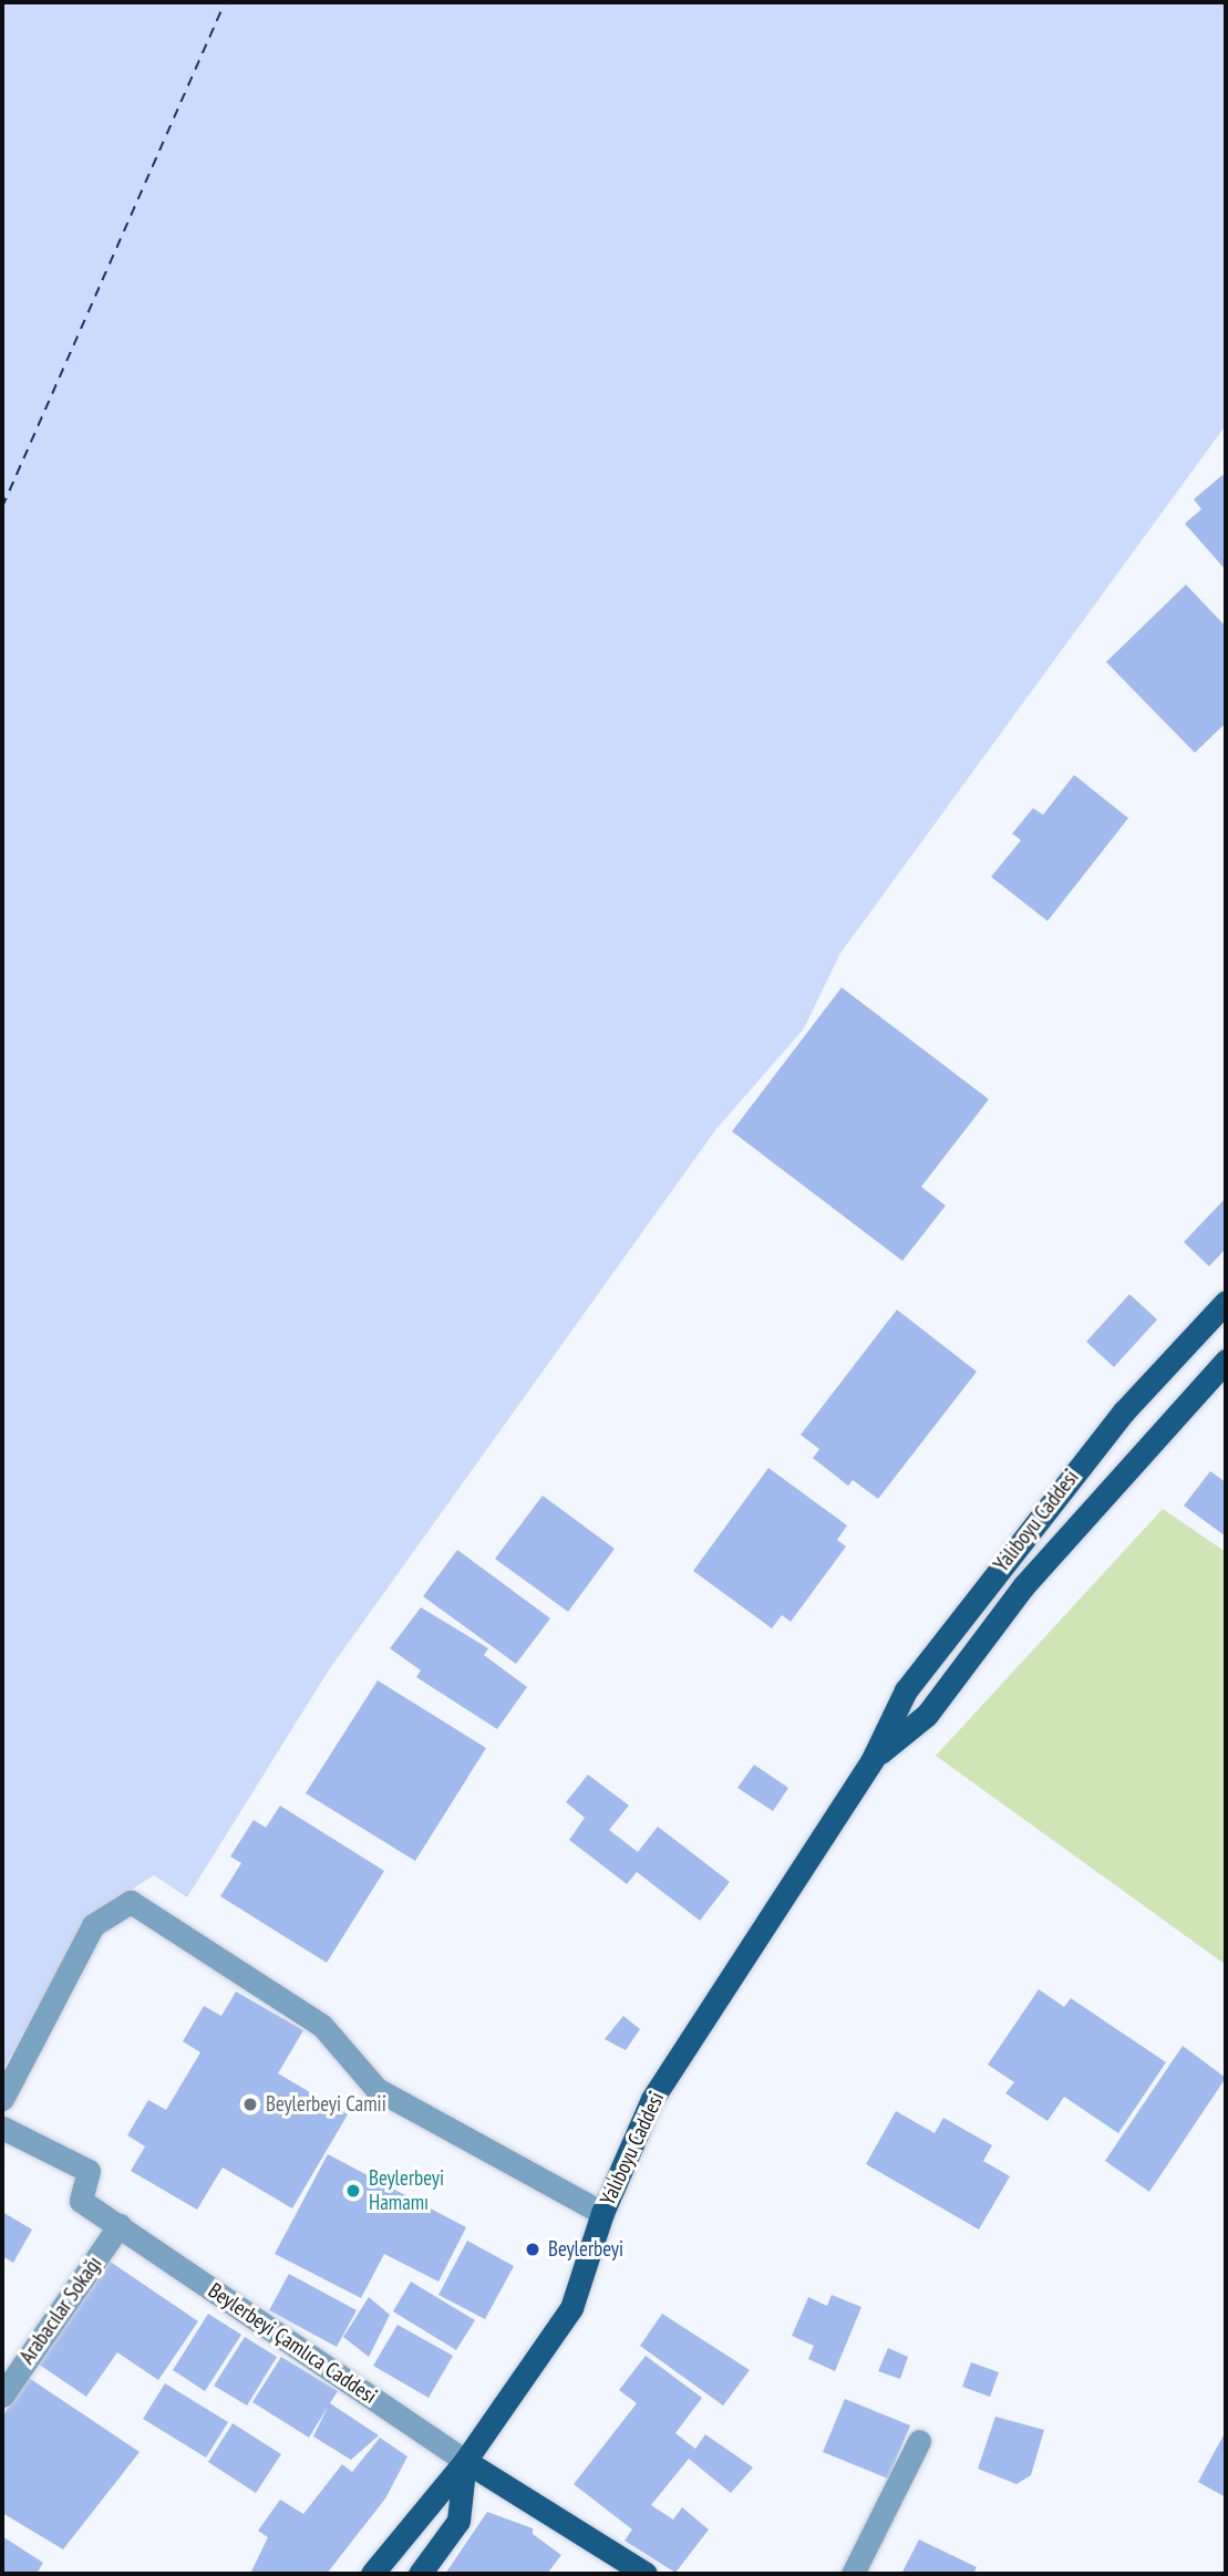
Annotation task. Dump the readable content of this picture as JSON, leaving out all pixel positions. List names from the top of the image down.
{
  "streets": {
    "main road": ["Yalıboyu Caddesi"],
    "street": ["Arabacılar Sokağı", "Beylerbeyi Çamlıca Caddesi"]
  },
  "crossings": [
    ["Yalıboyu Caddesi", "Beylerbeyi Çamlıca Caddesi"],
    ["Arabacılar Sokağı", "Beylerbeyi Çamlıca Caddesi"]
  ],
  "places": ["Beylerbeyi Camii", "Beylerbeyi Hamamı", "Beylerbeyi"]
}
